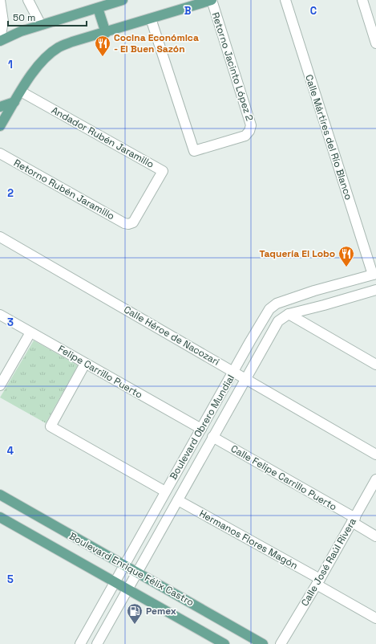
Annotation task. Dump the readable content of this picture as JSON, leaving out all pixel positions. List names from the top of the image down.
{
  "streets": {
    "main road": ["Boulevard Enrique Félix Castro"],
    "street": [
      "Retorno Jacinto López 2",
      "Andador Rubén Jaramillo",
      "Calle Mártires del Río Blanco",
      "Retorno Rubén Jaramillo",
      "Calle Héroe de Nacozari",
      "Felipe Carrillo Puerto",
      "Boulevard Obrero Mundial",
      "Calle Felipe Carrillo Puerto",
      "Hermanos Flores Magón",
      "Calle José Raúl Rivera"
    ]
  },
  "crossings": [
    ["Andador Rubén Jaramillo", "Retorno Rubén Jaramillo"],
    ["Calle Mártires del Río Blanco", "Boulevard Obrero Mundial"],
    ["Calle Héroe de Nacozari", "Boulevard Obrero Mundial"],
    ["Felipe Carrillo Puerto", "Boulevard Obrero Mundial"],
    ["Boulevard Obrero Mundial", "Calle Felipe Carrillo Puerto"],
    ["Boulevard Obrero Mundial", "Hermanos Flores Magón"],
    ["Boulevard Obrero Mundial", "Boulevard Enrique Félix Castro"],
    ["Calle Felipe Carrillo Puerto", "Calle José Raúl Rivera"],
    ["Hermanos Flores Magón", "Calle José Raúl Rivera"]
  ],
  "places": {
    "restaurant": ["Cocina Económica - El Buen Sazón", "Taquería El Lobo"],
    "fuel station": ["Pemex"]
  },
  "scale_bar": "50 m",
  "grid": {
    "columns": ["B", "C"],
    "rows": [
      "1",
      "2",
      "3",
      "4",
      "5"
    ]
  }
}
